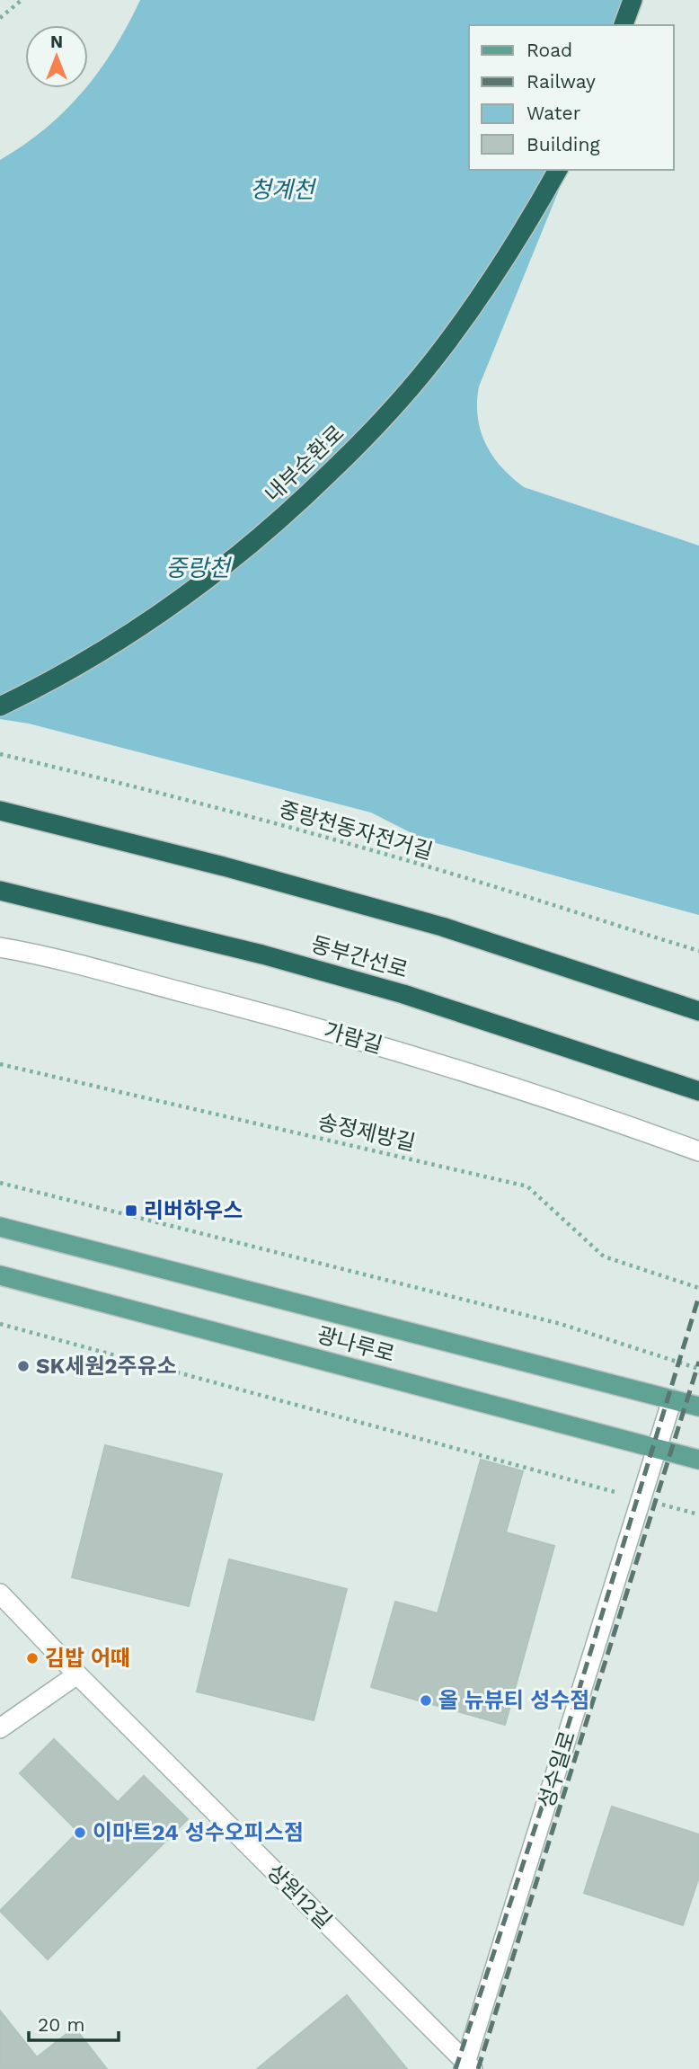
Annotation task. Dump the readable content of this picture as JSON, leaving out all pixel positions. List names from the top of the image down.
{
  "streets": {
    "highway": ["내부순환로", "동부간선로"],
    "main road": ["광나루로"],
    "street": ["가람길", "성수일로", "상원12길"],
    "path": ["중랑천동자전거길", "송정제방길"]
  },
  "crossings": [
    ["광나루로", "성수일로"],
    ["성수일로", "상원12길"]
  ],
  "water": ["청계천", "중랑천"],
  "places": {
    "transit": ["리버하우스"],
    "other": [
      "SK세원2주유소",
      "김밥 어때",
      "올 뉴뷰티 성수점",
      "이마트24 성수오피스점"
    ]
  },
  "legend": [
    "Road",
    "Railway",
    "Water",
    "Building"
  ],
  "scale_bar": "20 m",
  "north": "top"
}
